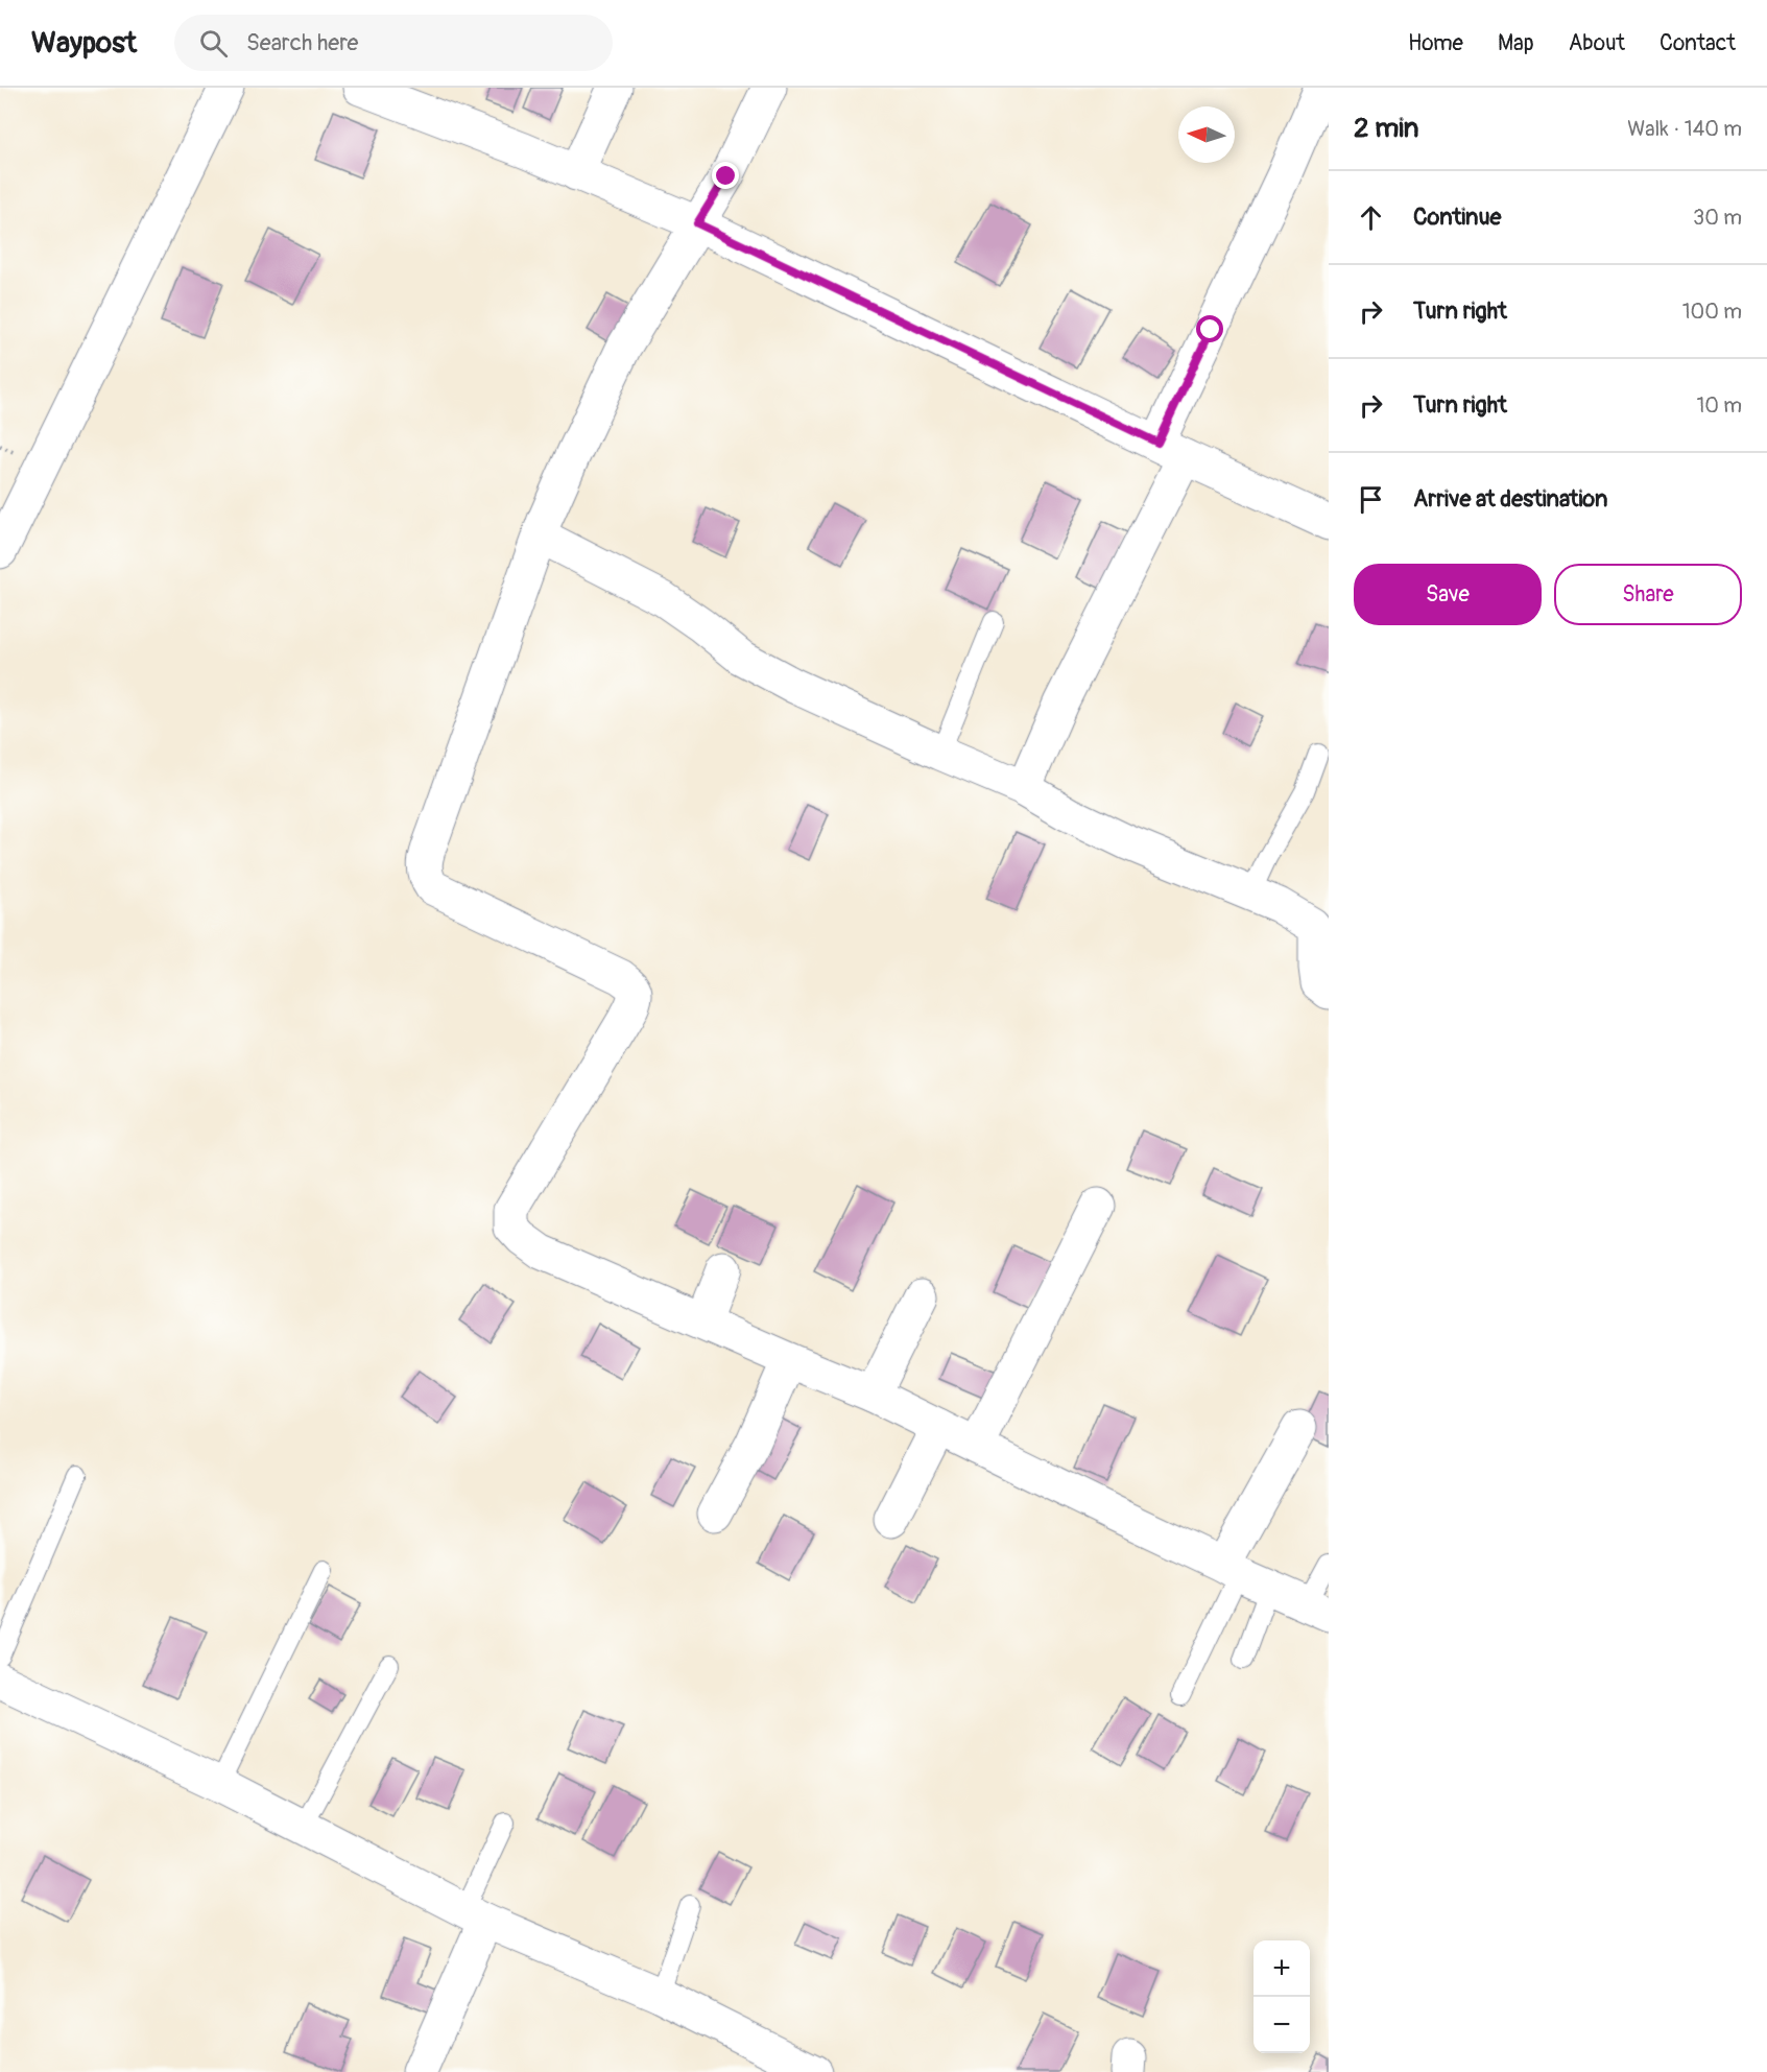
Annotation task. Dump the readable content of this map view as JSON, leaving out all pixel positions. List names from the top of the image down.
{
  "north": "left",
  "page": {
    "header": "Waypost",
    "search": "Search here",
    "nav": [
      "Home",
      "Map",
      "About",
      "Contact"
    ],
    "heading": ["2 min", "Walk · 140 m"],
    "list": [
      ["Continue", "30 m"],
      ["Turn right", "100 m"],
      ["Turn right", "10 m"],
      "Arrive at destination"
    ],
    "buttons": ["Save", "Share"],
    "map_buttons": ["+", "−"]
  }
}
